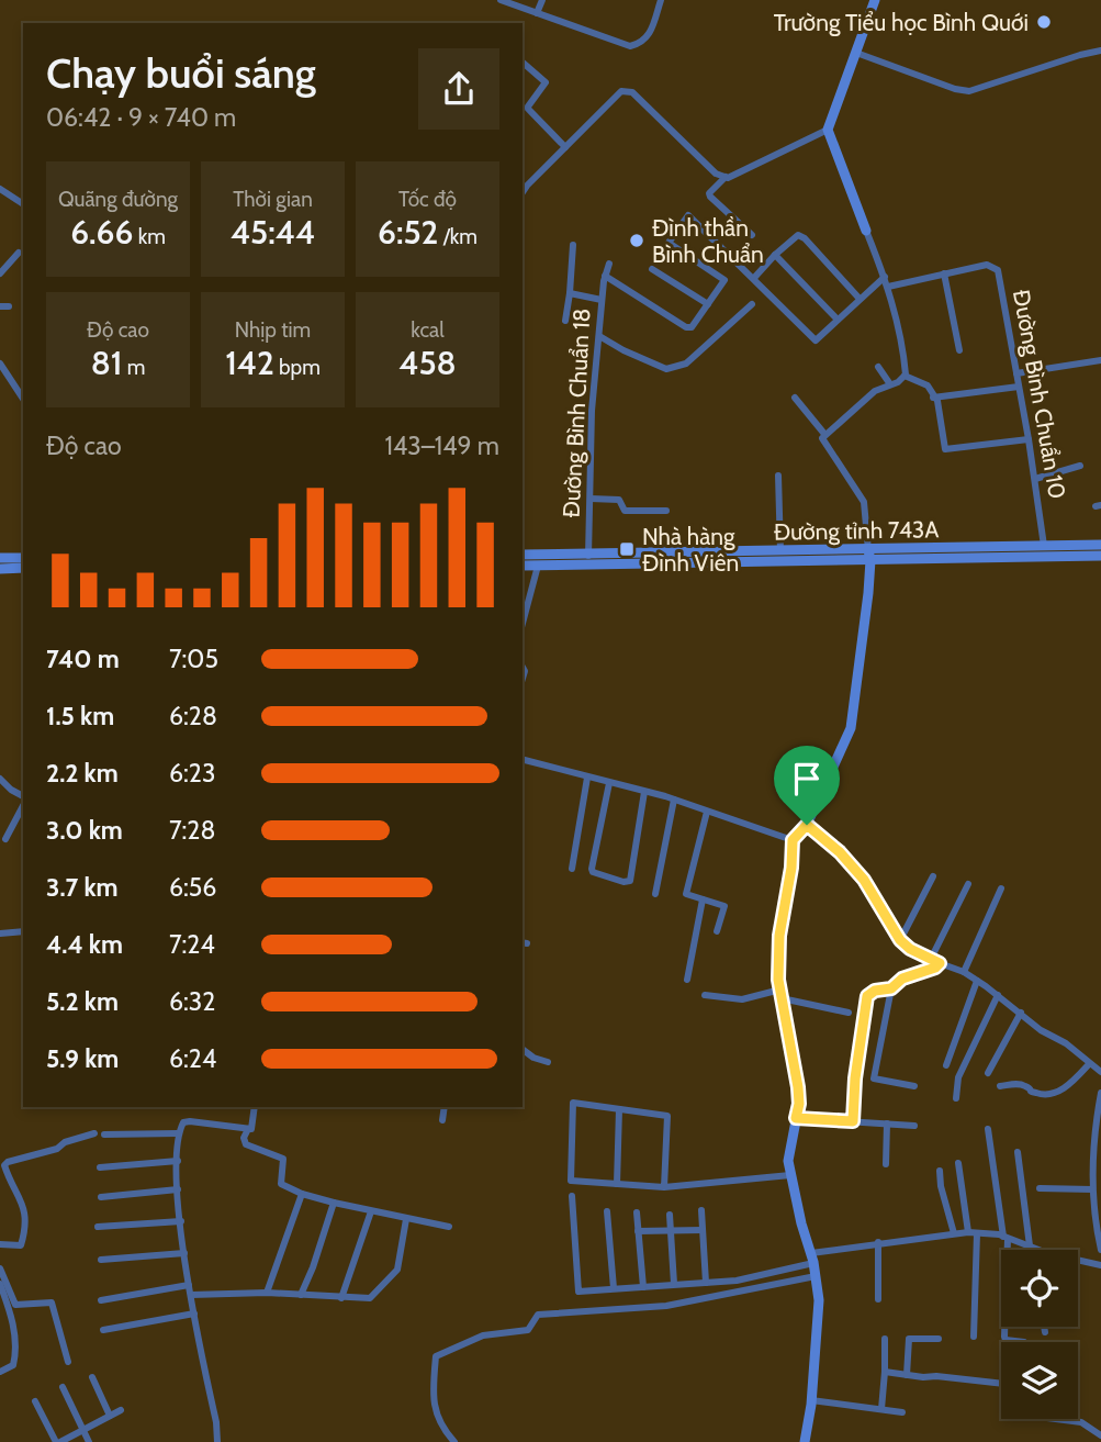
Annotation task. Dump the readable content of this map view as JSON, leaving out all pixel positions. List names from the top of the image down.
{
  "streets": {
    "street": ["Đường Bình Chuẩn 10", "Đường Bình Chuẩn 18", "Đường tỉnh 743A"]
  },
  "crossings": [
    ["Đường Bình Chuẩn 10", "Đường tỉnh 743A"],
    ["Đường Bình Chuẩn 18", "Đường tỉnh 743A"]
  ],
  "places": {
    "other": ["Trường Tiểu học Bình Quới", "Đình thần Bình Chuẩn"],
    "transit": ["Nhà hàng Đình Viên"]
  },
  "page": {
    "heading": ["Chạy buổi sáng", "06:42 · 9 × 740 m"],
    "stats": [
      ["Quãng đường", "6.66 km"],
      ["Thời gian", "45:44"],
      ["Tốc độ", "6:52 /km"],
      ["Độ cao", "81 m"],
      ["Nhịp tim", "142 bpm"],
      ["kcal", "458"]
    ],
    "chart": ["Độ cao", "143–149 m"],
    "list": [
      {
        "name": "740 m",
        "note": "7:05"
      },
      {
        "name": "1.5 km",
        "note": "6:28"
      },
      {
        "name": "2.2 km",
        "note": "6:23"
      },
      {
        "name": "3.0 km",
        "note": "7:28"
      },
      {
        "name": "3.7 km",
        "note": "6:56"
      },
      {
        "name": "4.4 km",
        "note": "7:24"
      },
      {
        "name": "5.2 km",
        "note": "6:32"
      },
      {
        "name": "5.9 km",
        "note": "6:24"
      }
    ]
  }
}
